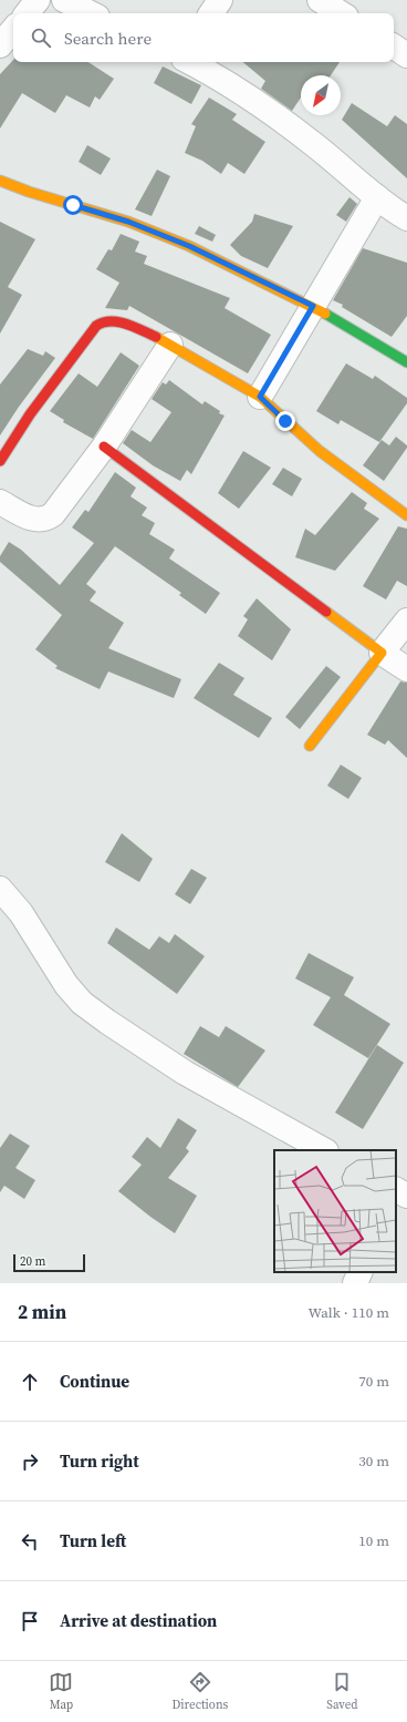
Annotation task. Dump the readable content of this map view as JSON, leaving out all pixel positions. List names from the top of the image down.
{
  "scale_bar": "20 m",
  "north": "bottom left",
  "page": {
    "search": "Search here",
    "scale": "20 m",
    "heading": ["2 min", "Walk · 110 m"],
    "list": [
      ["Continue", "70 m"],
      ["Turn right", "30 m"],
      ["Turn left", "10 m"],
      "Arrive at destination"
    ],
    "nav": ["Map", "Directions", "Saved"]
  }
}
